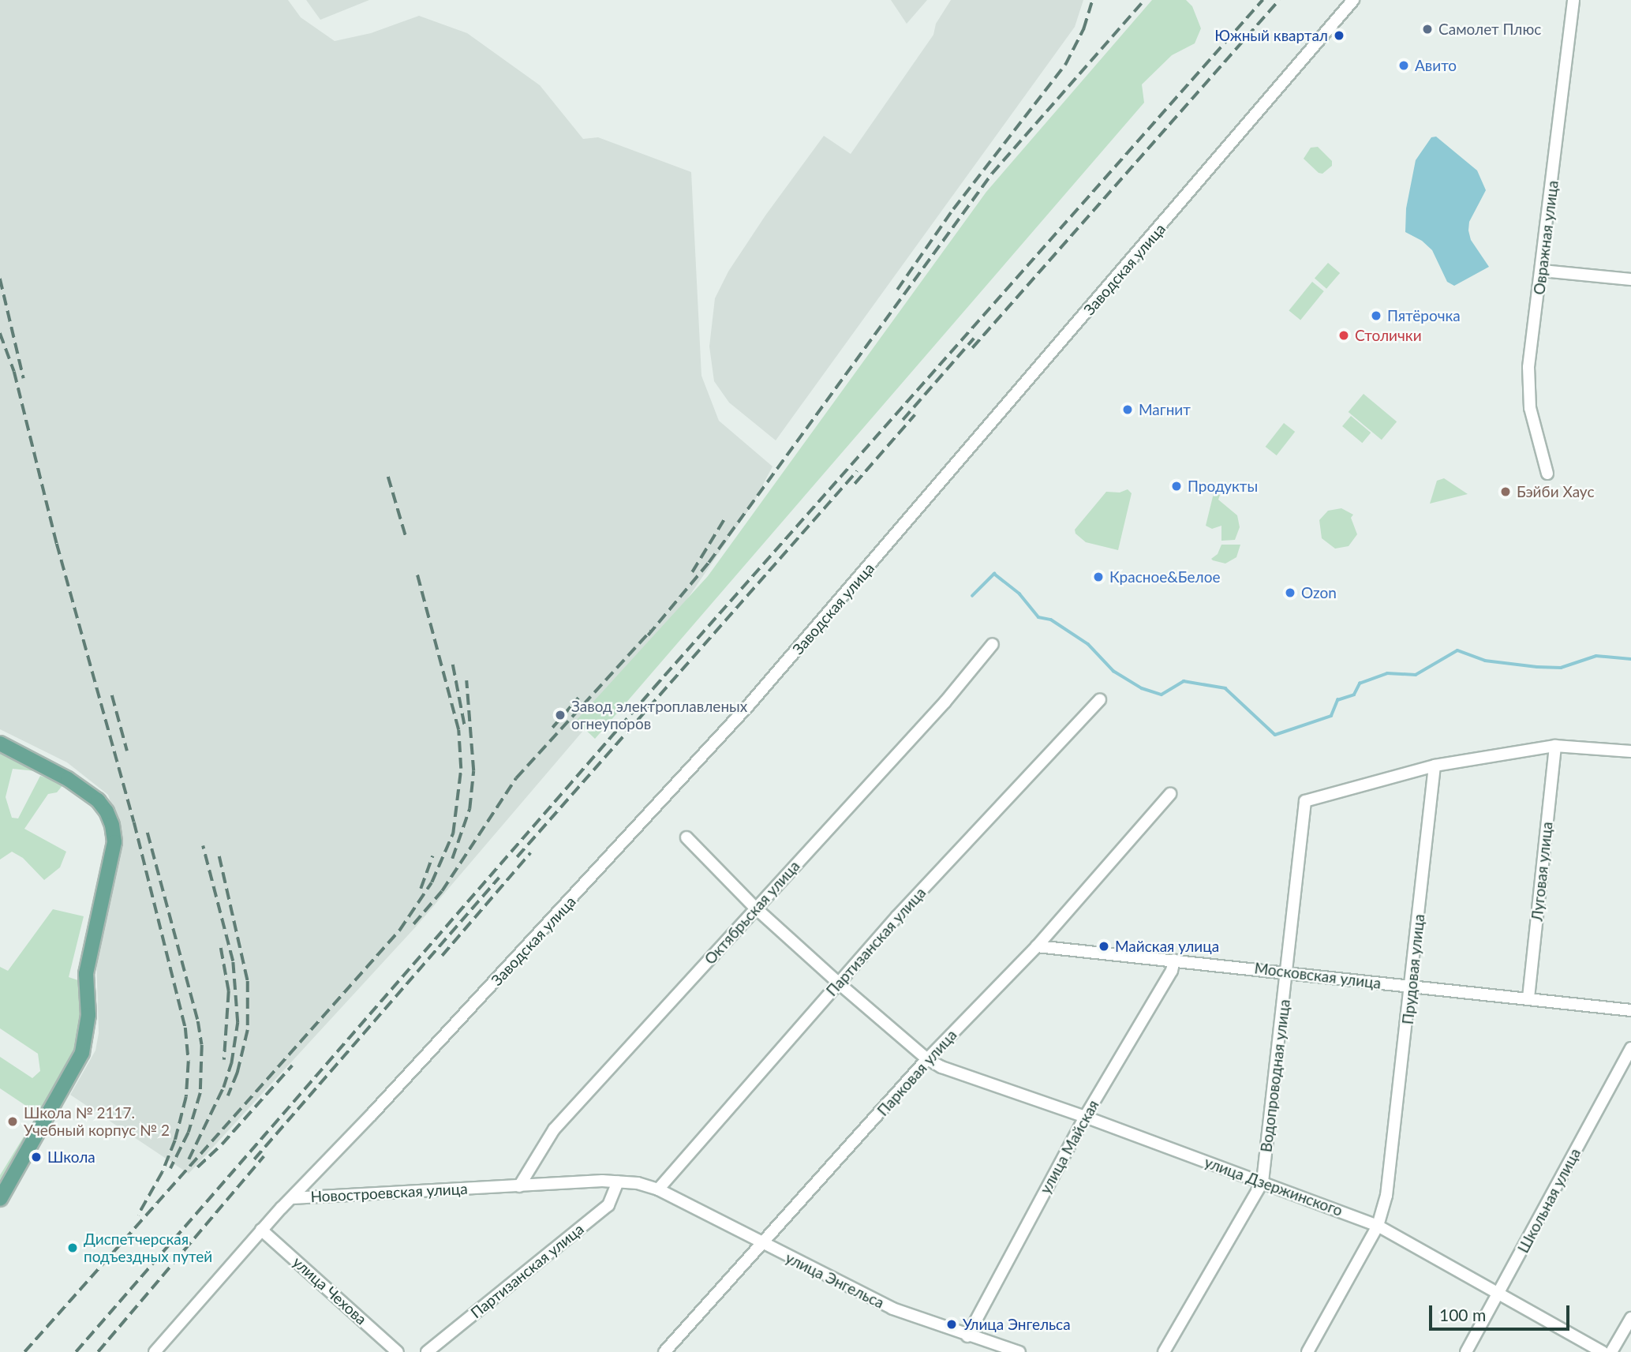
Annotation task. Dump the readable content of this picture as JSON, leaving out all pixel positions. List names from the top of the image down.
{
  "streets": {
    "street": [
      "Овражная улица",
      "Заводская улица",
      "Луговая улица",
      "Октябрьская улица",
      "Партизанская улица",
      "Прудовая улица",
      "Московская улица",
      "Парковая улица",
      "Водопроводная улица",
      "улица Майская",
      "улица Дзержинского",
      "Новостроевская улица",
      "Школьная улица",
      "улица Энгельса",
      "улица Чехова"
    ]
  },
  "crossings": [
    ["Заводская улица", "Новостроевская улица"],
    ["Луговая улица", "Московская улица"],
    ["Октябрьская улица", "улица Дзержинского"],
    ["Октябрьская улица", "Новостроевская улица"],
    ["Партизанская улица", "улица Дзержинского"],
    ["Партизанская улица", "Новостроевская улица"],
    ["Партизанская улица", "улица Энгельса"],
    ["Прудовая улица", "Московская улица"],
    ["Прудовая улица", "Водопроводная улица"],
    ["Прудовая улица", "улица Дзержинского"],
    ["Московская улица", "Парковая улица"],
    ["Московская улица", "Водопроводная улица"],
    ["Московская улица", "улица Майская"],
    ["Парковая улица", "улица Дзержинского"],
    ["Парковая улица", "улица Энгельса"],
    ["Водопроводная улица", "улица Дзержинского"],
    ["улица Майская", "улица Дзержинского"],
    ["улица Майская", "улица Энгельса"],
    ["улица Дзержинского", "Школьная улица"],
    ["Новостроевская улица", "улица Энгельса"],
    ["Новостроевская улица", "улица Чехова"]
  ],
  "places": [
    "Самолет Плюс",
    "Южный квартал",
    "Авито",
    "Пятёрочка",
    "Столички",
    "Магнит",
    "Продукты",
    "Бэйби Хаус",
    "Красное&Белое",
    "Ozon",
    "Завод электроплавленых огнеупоров",
    "Майская улица",
    "Школа № 2117. Учебный корпус № 2",
    "Школа",
    "Диспетчерская подъездных путей",
    "Улица Энгельса"
  ],
  "scale_bar": "100 m"
}
